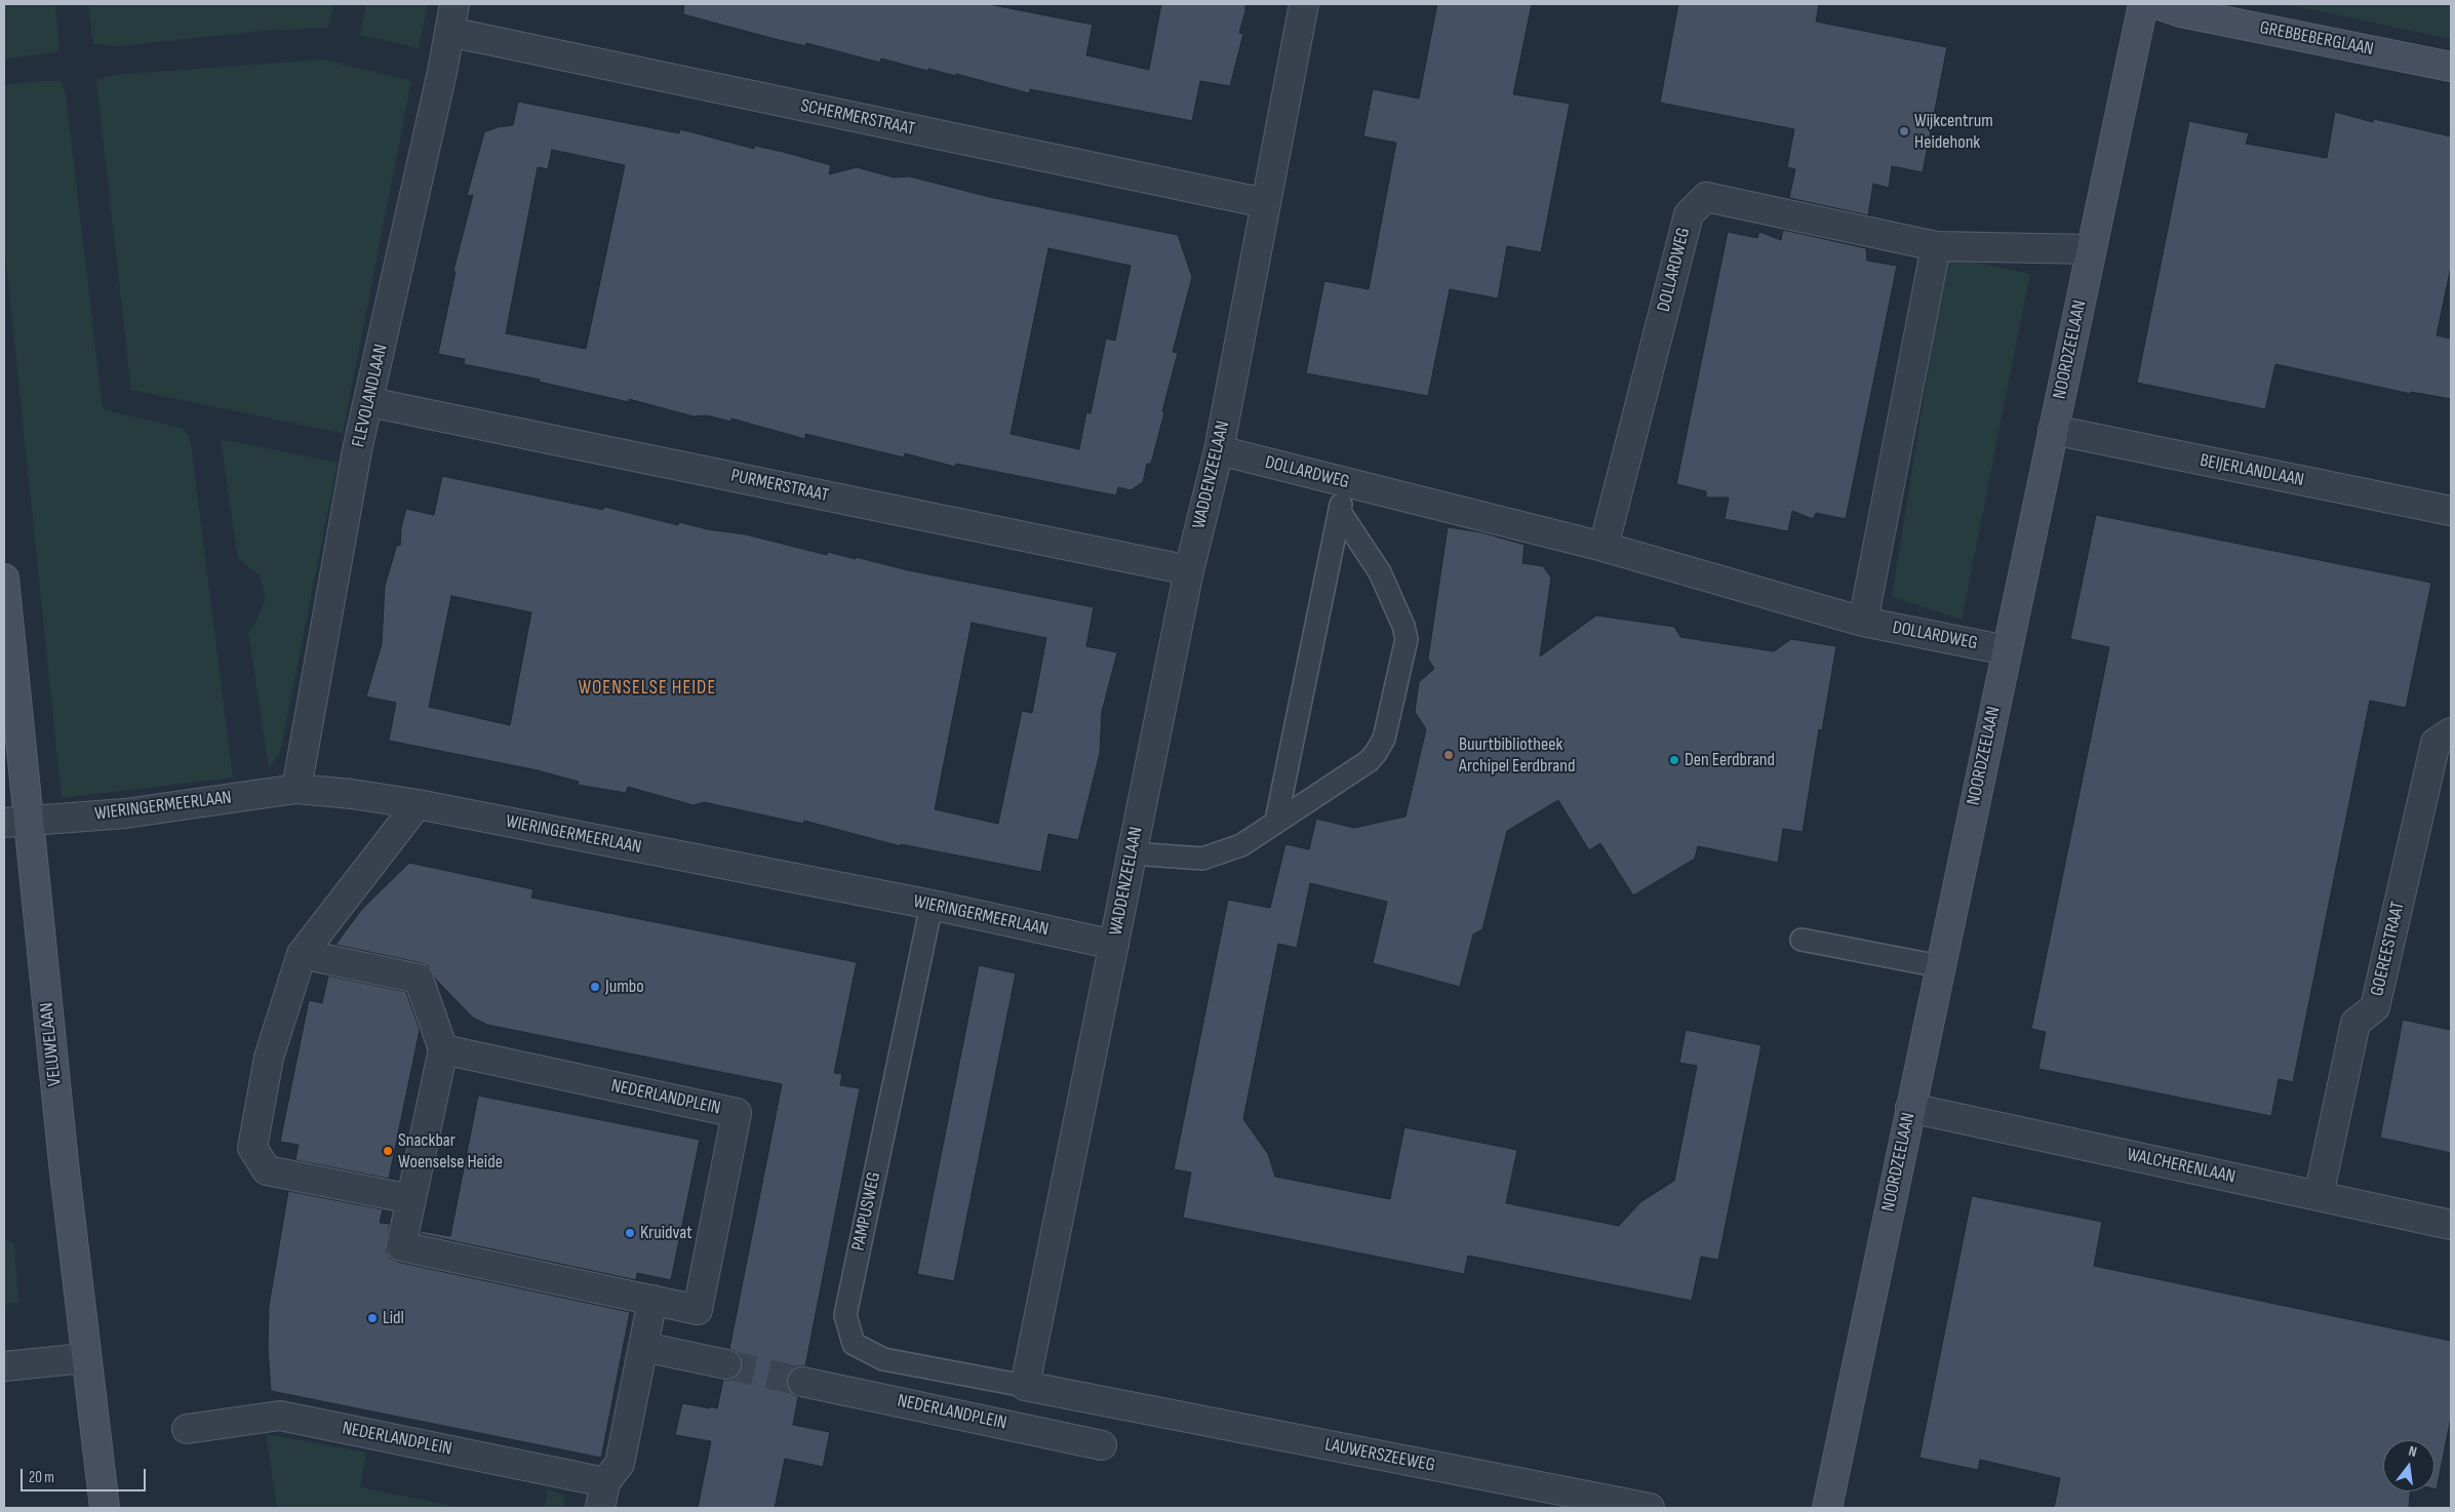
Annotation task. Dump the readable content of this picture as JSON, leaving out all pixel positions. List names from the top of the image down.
{
  "streets": {
    "street": [
      "GREBBEBERGLAAN",
      "SCHERMERSTRAAT",
      "DOLLARDWEG",
      "NOORDZEELAAN",
      "FLEVOLANDLAAN",
      "BEIJERLANDLAAN",
      "WADDENZEELAAN",
      "PURMERSTRAAT",
      "WIERINGERMEERLAAN",
      "GOEREESTRAAT",
      "VELUWELAAN",
      "NEDERLANDPLEIN",
      "WALCHERENLAAN",
      "PAMPUSWEG",
      "LAUWERSZEEWEG"
    ]
  },
  "crossings": [
    ["SCHERMERSTRAAT", "FLEVOLANDLAAN"],
    ["SCHERMERSTRAAT", "WADDENZEELAAN"],
    ["DOLLARDWEG", "NOORDZEELAAN"],
    ["DOLLARDWEG", "WADDENZEELAAN"],
    ["NOORDZEELAAN", "BEIJERLANDLAAN"],
    ["NOORDZEELAAN", "WALCHERENLAAN"],
    ["FLEVOLANDLAAN", "PURMERSTRAAT"],
    ["FLEVOLANDLAAN", "WIERINGERMEERLAAN"],
    ["WADDENZEELAAN", "PURMERSTRAAT"],
    ["WADDENZEELAAN", "WIERINGERMEERLAAN"],
    ["WIERINGERMEERLAAN", "VELUWELAAN"],
    ["WIERINGERMEERLAAN", "PAMPUSWEG"],
    ["GOEREESTRAAT", "WALCHERENLAAN"],
    ["PAMPUSWEG", "LAUWERSZEEWEG"]
  ],
  "districts": ["WOENSELSE HEIDE"],
  "places": [
    "Wijkcentrum Heidehonk",
    "Buurtbibliotheek Archipel Eerdbrand",
    "Den Eerdbrand",
    "Jumbo",
    "Snackbar Woenselse Heide",
    "Kruidvat",
    "Lidl"
  ],
  "scale_bar": "20 m",
  "north": "top"
}
